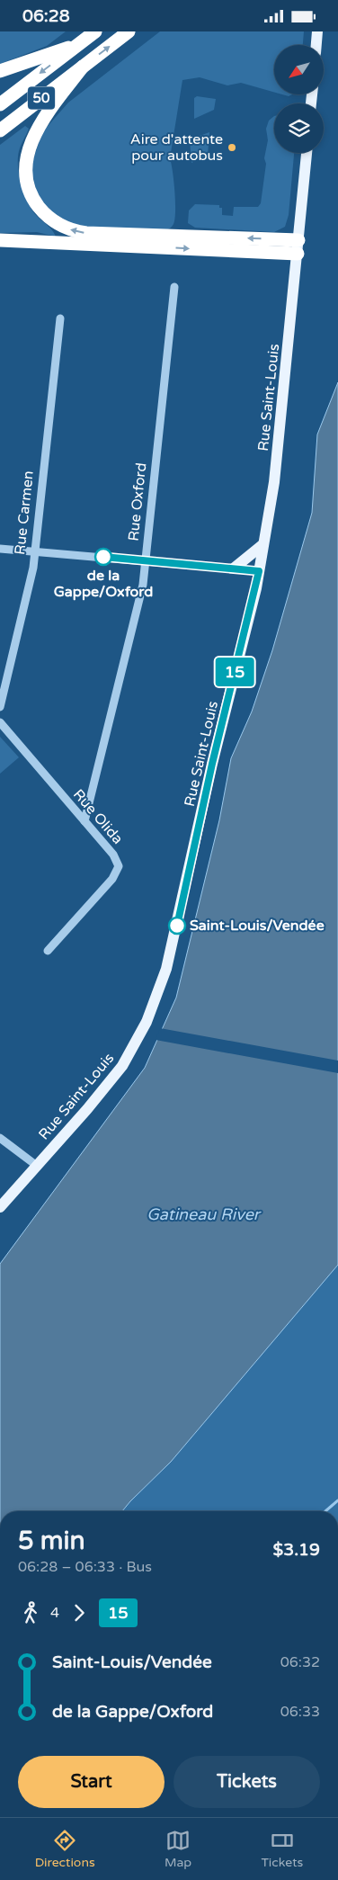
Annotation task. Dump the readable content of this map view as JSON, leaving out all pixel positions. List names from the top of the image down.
{
  "streets": {
    "highway": ["50"],
    "main road": ["Rue Saint-Louis"],
    "street": ["Rue Oxford", "Rue Carmen", "Rue Olida"]
  },
  "crossings": [
    ["Rue Oxford", "Rue Olida"]
  ],
  "water": ["Gatineau River"],
  "places": ["Aire d'attente pour autobus", "de la Gappe/Oxford", "Saint-Louis/Vendée"],
  "lines": ["bus line 15"],
  "north": "bottom left",
  "page": {
    "status": "06:28",
    "on_map": "15",
    "heading": ["5 min", "06:28 – 06:33 · Bus", "$3.19"],
    "legs": ["4", "15"],
    "list": [
      {
        "name": "Saint-Louis/Vendée",
        "value": "06:32"
      },
      {
        "name": "de la Gappe/Oxford",
        "value": "06:33"
      }
    ],
    "buttons": ["Start", "Tickets"],
    "tabs": ["Directions", "Map", "Tickets"]
  }
}
